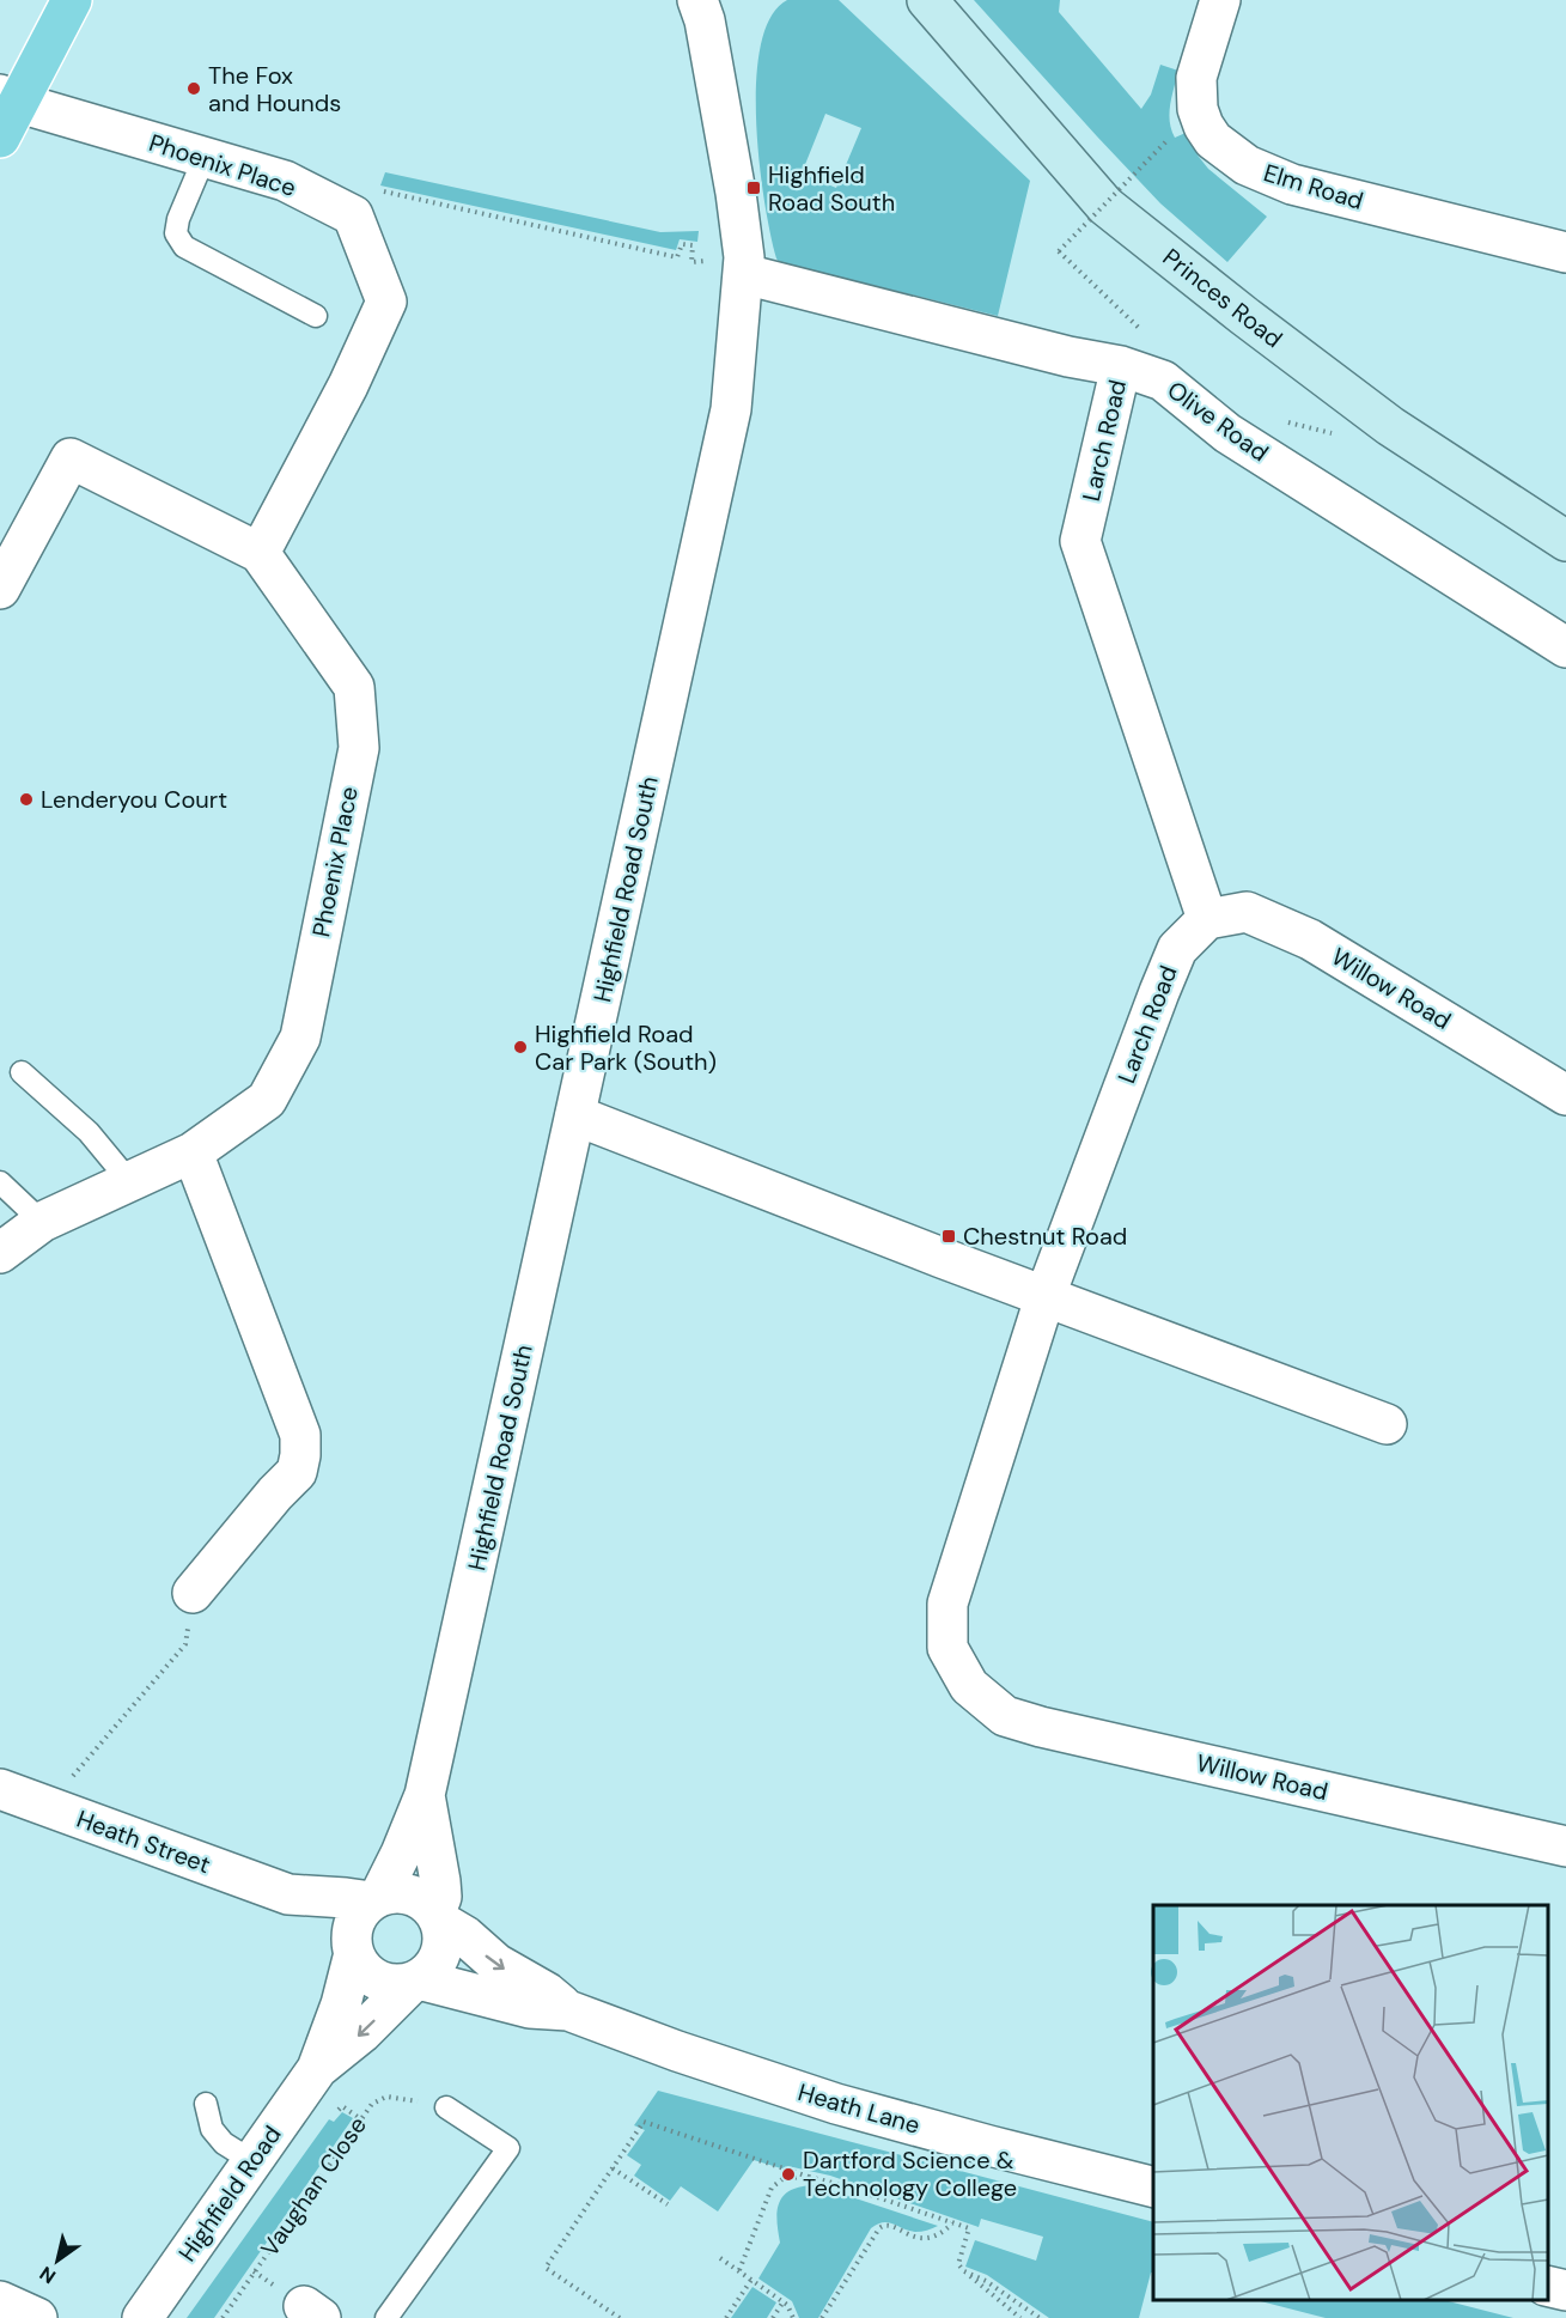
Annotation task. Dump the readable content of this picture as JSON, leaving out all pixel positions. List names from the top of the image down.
{
  "streets": {
    "main road": ["Princes Road"],
    "street": [
      "Phoenix Place",
      "Elm Road",
      "Olive Road",
      "Larch Road",
      "Highfield Road South",
      "Willow Road",
      "Heath Street",
      "Heath Lane",
      "Highfield Road"
    ],
    "path": ["Vaughan Close"]
  },
  "crossings": [
    ["Olive Road", "Larch Road"],
    ["Olive Road", "Highfield Road South"],
    ["Larch Road", "Willow Road"],
    ["Highfield Road South", "Heath Street"],
    ["Highfield Road South", "Heath Lane"],
    ["Highfield Road South", "Highfield Road"],
    ["Heath Street", "Heath Lane"],
    ["Heath Street", "Highfield Road"],
    ["Heath Lane", "Highfield Road"]
  ],
  "places": {
    "other": [
      "The Fox and Hounds",
      "Lenderyou Court",
      "Highfield Road Car Park (South)",
      "Dartford Science & Technology College"
    ],
    "transit": ["Highfield Road South", "Chestnut Road"]
  },
  "north": "bottom left"
}
